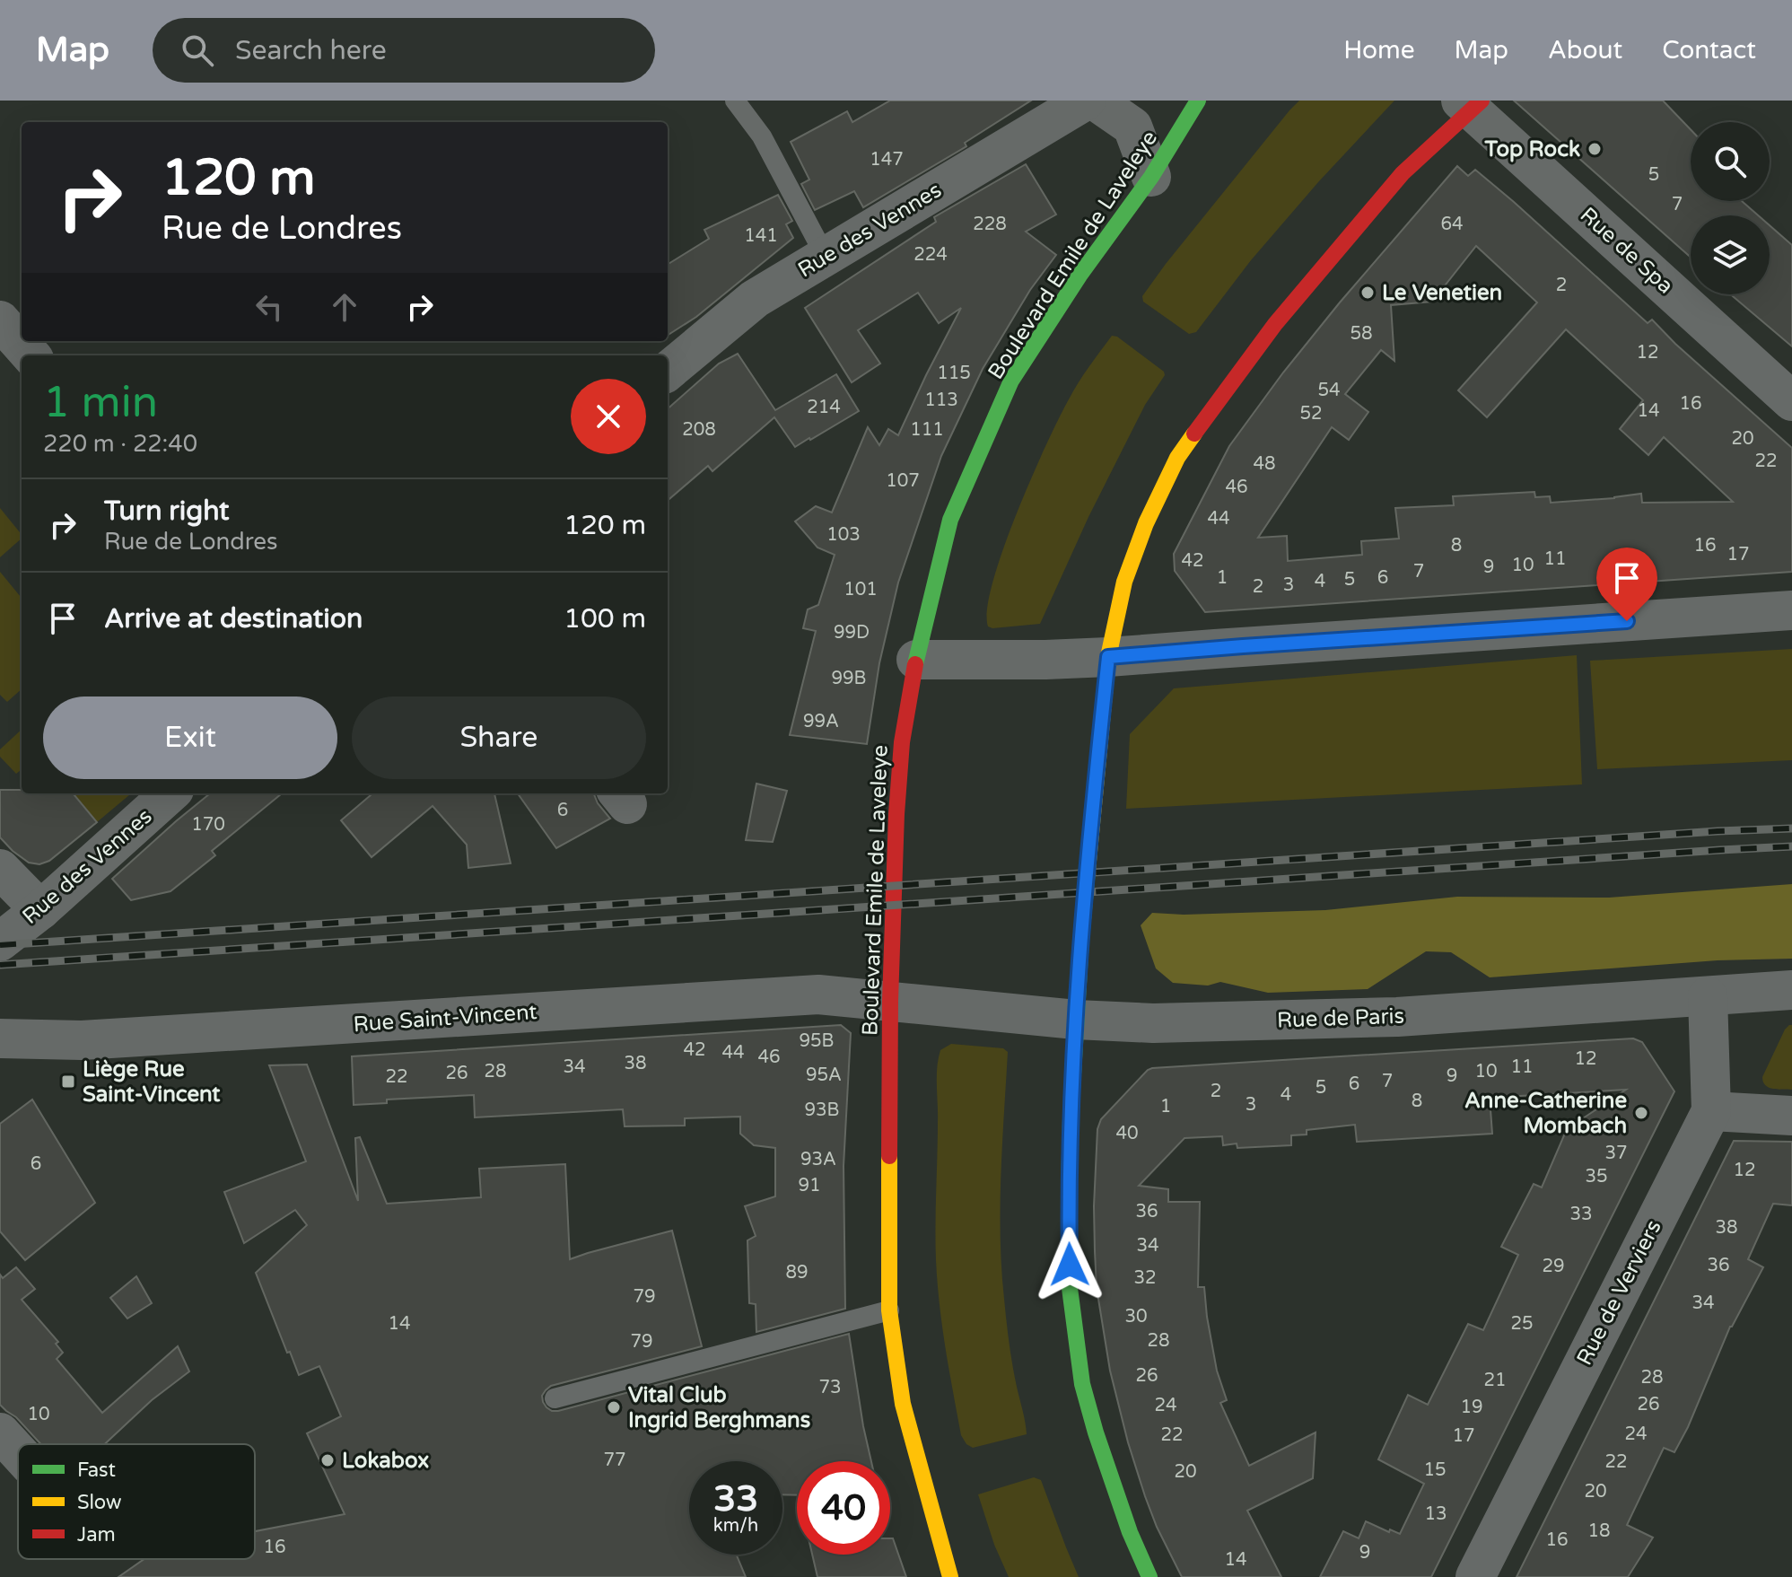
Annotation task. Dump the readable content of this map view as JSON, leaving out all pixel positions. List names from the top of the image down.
{
  "streets": {
    "street": [
      "Rue des Vennes",
      "Rue de Spa",
      "Boulevard Emile de Laveleye",
      "Rue Saint-Vincent",
      "Rue de Paris",
      "Rue de Verviers"
    ]
  },
  "crossings": [
    ["Boulevard Emile de Laveleye", "Rue Saint-Vincent"],
    ["Boulevard Emile de Laveleye", "Rue de Paris"],
    ["Rue Saint-Vincent", "Rue de Paris"],
    ["Rue de Paris", "Rue de Verviers"]
  ],
  "places": {
    "other": [
      "Top Rock",
      "Le Venetien",
      "Anne-Catherine Mombach",
      "Vital Club Ingrid Berghmans",
      "Lokabox"
    ],
    "transit": ["Liège Rue Saint-Vincent"]
  },
  "house_numbers": [
    "147",
    "5",
    "7",
    "228",
    "64",
    "141",
    "224",
    "2",
    "58",
    "12",
    "115",
    "54",
    "113",
    "16",
    "214",
    "14",
    "52",
    "208",
    "111",
    "20",
    "22",
    "48",
    "107",
    "46",
    "44",
    "103",
    "8",
    "16",
    "17",
    "11",
    "42",
    "10",
    "9",
    "7",
    "1",
    "6",
    "5",
    "4",
    "3",
    "2",
    "101",
    "99D",
    "99B",
    "99A",
    "6",
    "170",
    "95B",
    "42",
    "44",
    "46",
    "12",
    "38",
    "34",
    "11",
    "28",
    "10",
    "26",
    "95A",
    "9",
    "22",
    "7",
    "6",
    "5",
    "2",
    "4",
    "8",
    "3",
    "1",
    "93B",
    "40",
    "37",
    "93A",
    "6",
    "12",
    "35",
    "91",
    "36",
    "33",
    "38",
    "34",
    "36",
    "29",
    "89",
    "32",
    "79",
    "34",
    "30",
    "14",
    "25",
    "28",
    "79",
    "26",
    "28",
    "21",
    "73",
    "26",
    "24",
    "19",
    "10",
    "24",
    "22",
    "17",
    "77",
    "22",
    "15",
    "20",
    "20",
    "13",
    "18",
    "16",
    "16",
    "9",
    "14"
  ],
  "legend": ["Fast", "Slow", "Jam"],
  "page": {
    "header": "Map",
    "search": "Search here",
    "nav": [
      "Home",
      "Map",
      "About",
      "Contact"
    ],
    "turn": ["120 m", "Rue de Londres"],
    "heading": ["1 min", "220 m · 22:40"],
    "list": [
      {
        "name": "Turn right",
        "note": "Rue de Londres",
        "value": "120 m"
      },
      {
        "name": "Arrive at destination",
        "value": "100 m"
      }
    ],
    "buttons": ["Exit", "Share"],
    "speed": "33 km/h",
    "limit": "40"
  }
}
